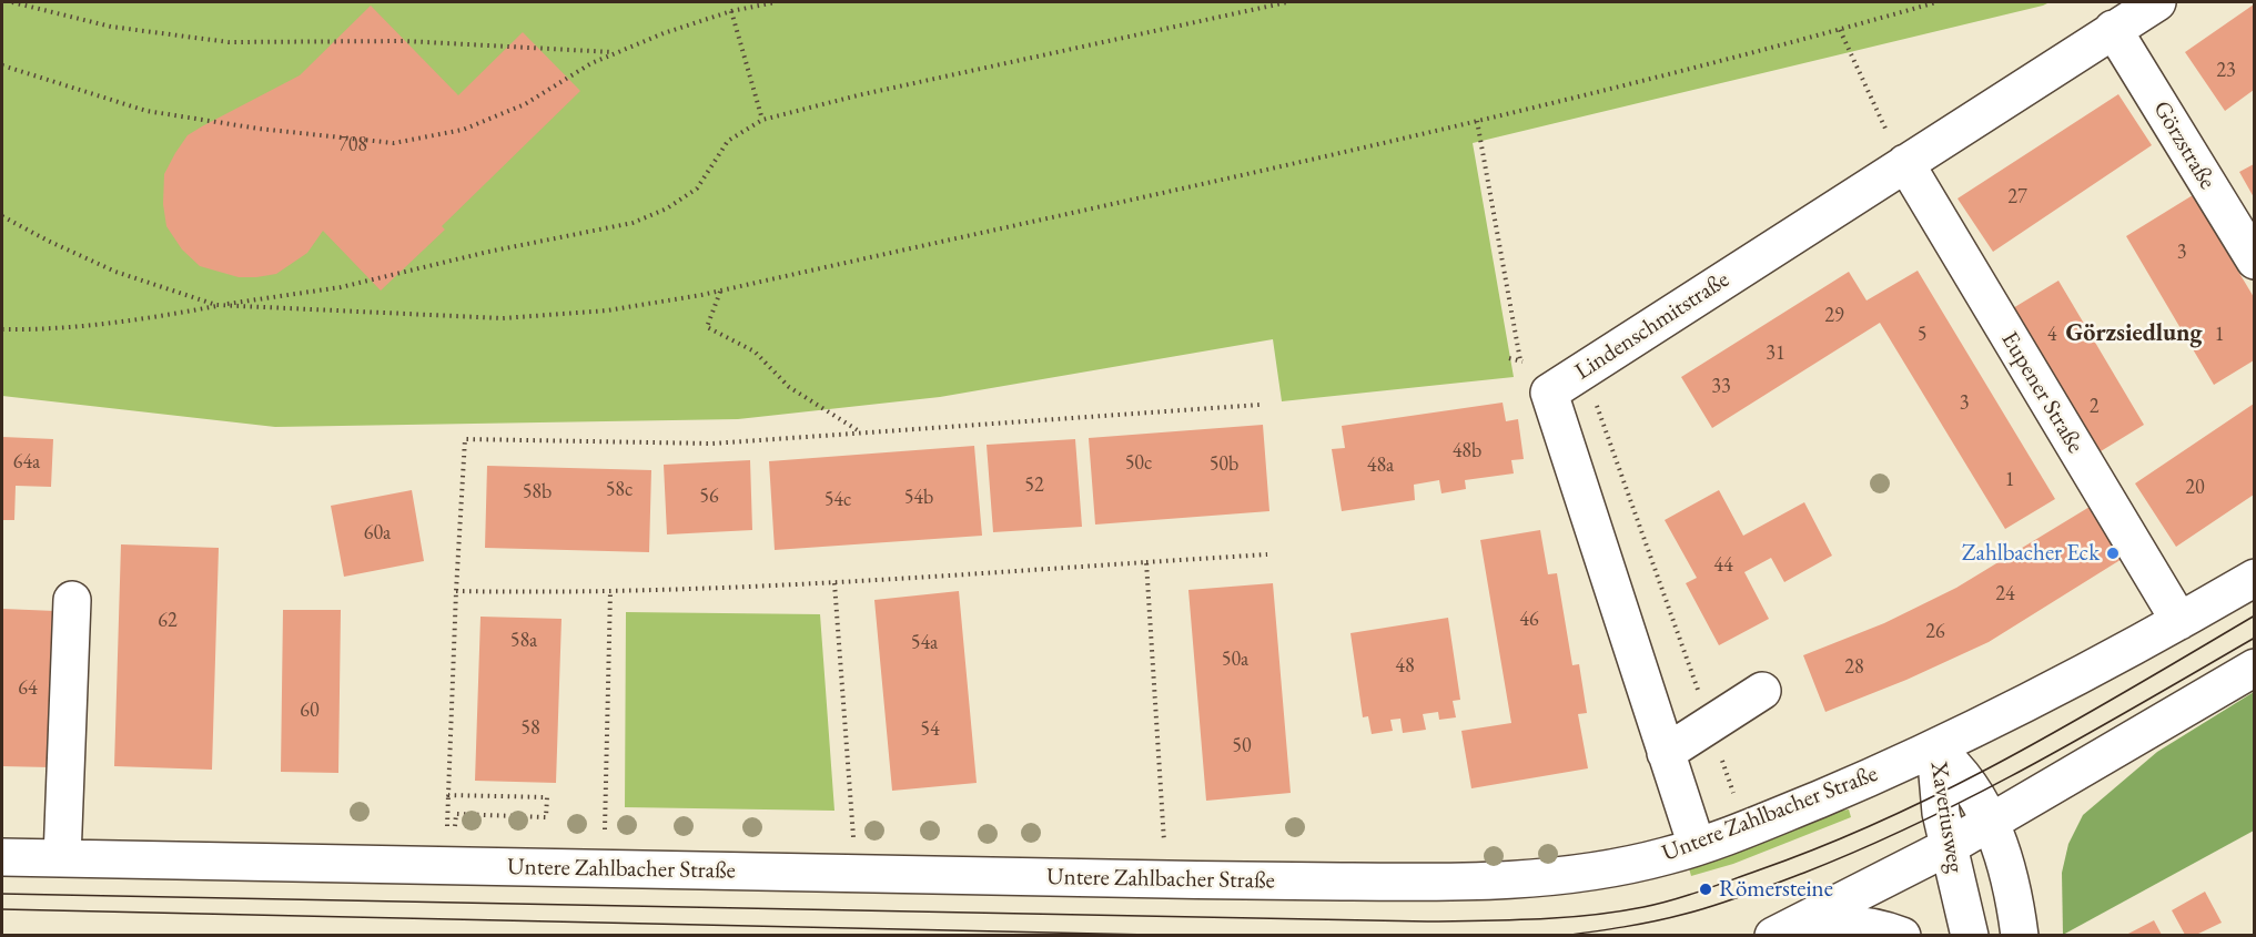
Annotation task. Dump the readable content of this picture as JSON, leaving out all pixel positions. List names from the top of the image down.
{
  "streets": {
    "street": [
      "Görzstraße",
      "Lindenschmitstraße",
      "Eupener Straße",
      "Untere Zahlbacher Straße",
      "Xaveriusweg"
    ]
  },
  "crossings": [
    ["Görzstraße", "Lindenschmitstraße"],
    ["Lindenschmitstraße", "Eupener Straße"],
    ["Lindenschmitstraße", "Untere Zahlbacher Straße"],
    ["Eupener Straße", "Untere Zahlbacher Straße"],
    ["Untere Zahlbacher Straße", "Xaveriusweg"]
  ],
  "districts": ["Görzsiedlung"],
  "places": ["Zahlbacher Eck", "Römersteine"],
  "house_numbers": [
    "23",
    "708",
    "27",
    "3",
    "29",
    "5",
    "4",
    "1",
    "31",
    "33",
    "3",
    "2",
    "48b",
    "64a",
    "50c",
    "50b",
    "48a",
    "1",
    "52",
    "20",
    "58c",
    "58b",
    "56",
    "54b",
    "54c",
    "60a",
    "44",
    "24",
    "46",
    "62",
    "26",
    "58a",
    "54a",
    "50a",
    "48",
    "28",
    "64",
    "60",
    "58",
    "54",
    "50"
  ]
}
